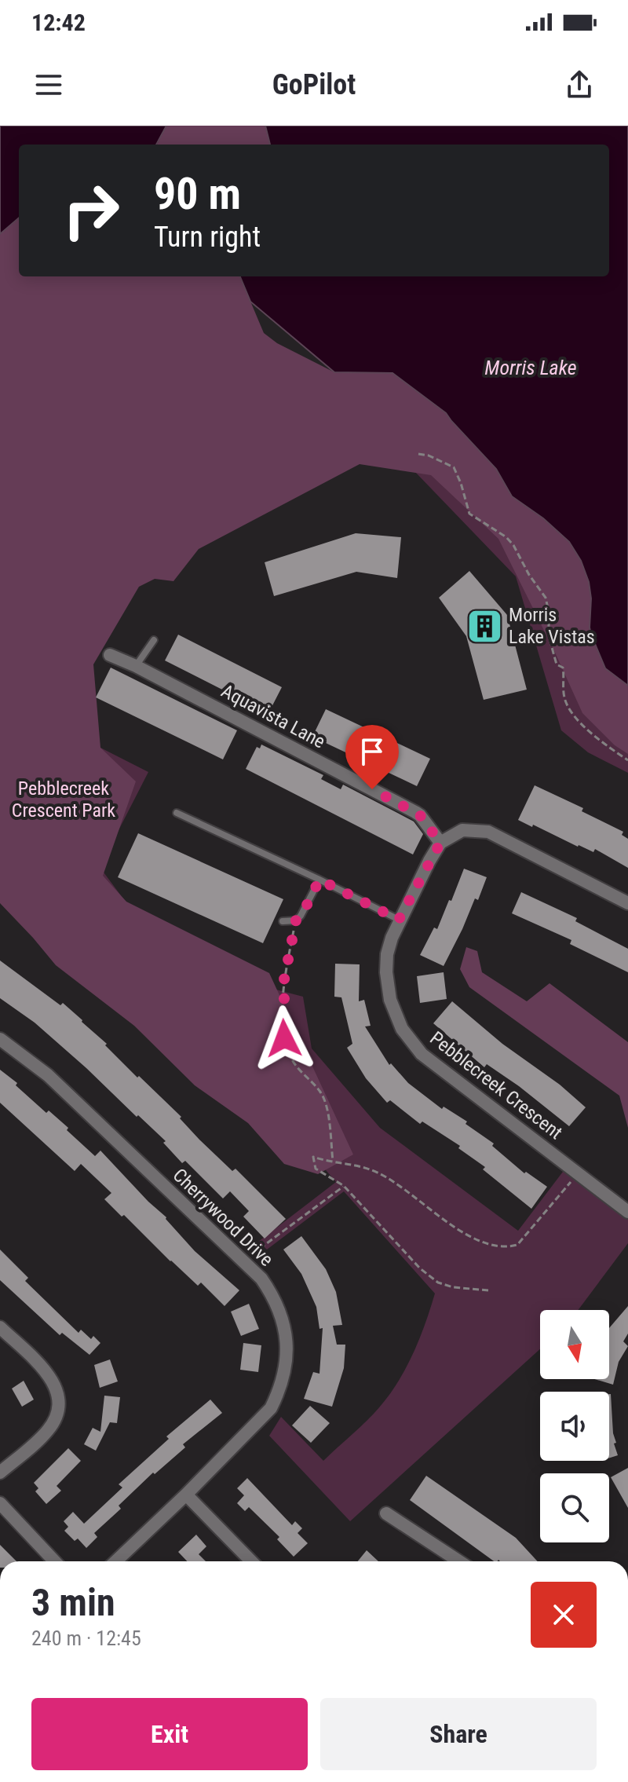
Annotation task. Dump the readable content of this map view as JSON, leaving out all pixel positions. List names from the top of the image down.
{
  "streets": {
    "street": ["Aquavista Lane", "Pebblecreek Crescent", "Cherrywood Drive"]
  },
  "crossings": [
    ["Aquavista Lane", "Pebblecreek Crescent"]
  ],
  "water": ["Morris Lake"],
  "parks": ["Pebblecreek Crescent Park"],
  "places": {
    "building": ["Morris Lake Vistas"]
  },
  "north": "bottom",
  "page": {
    "status": "12:42",
    "header": "GoPilot",
    "turn": ["90 m", "Turn right"],
    "heading": ["3 min", "240 m · 12:45"],
    "buttons": ["Exit", "Share"]
  }
}
